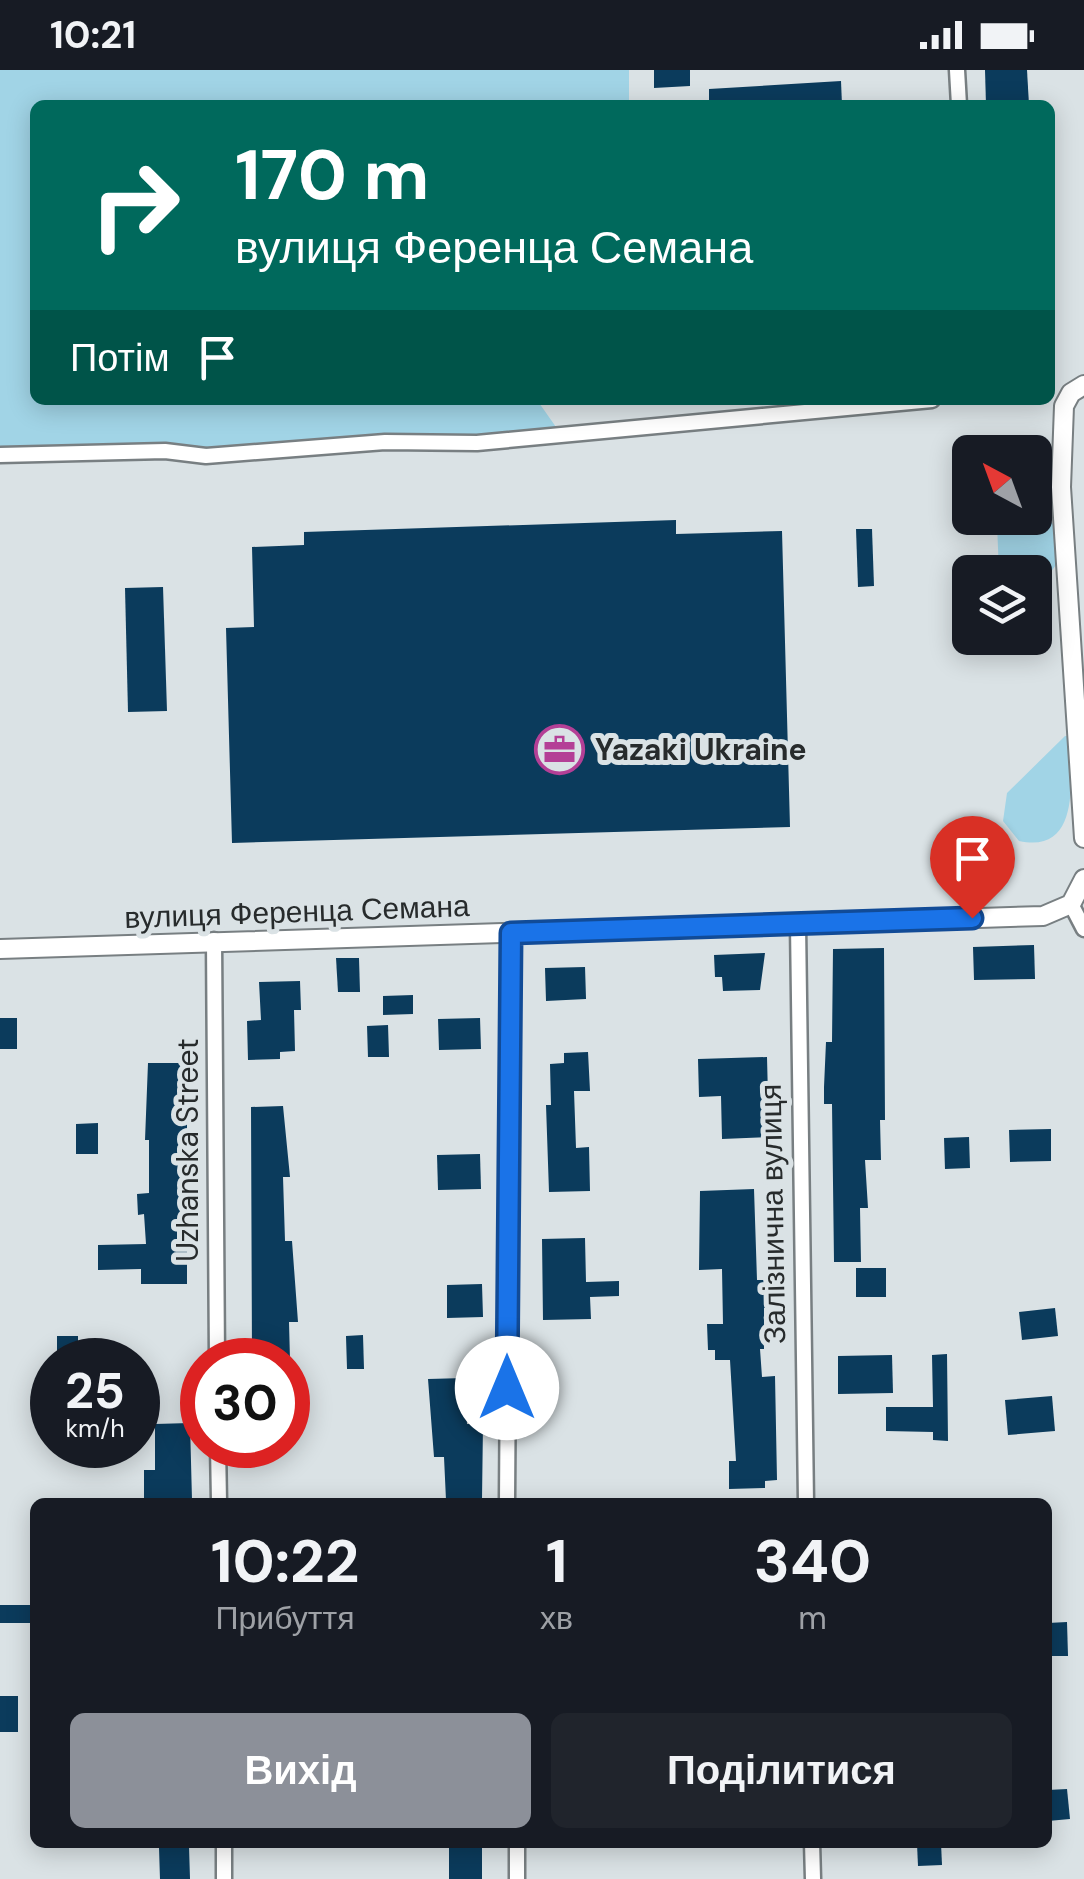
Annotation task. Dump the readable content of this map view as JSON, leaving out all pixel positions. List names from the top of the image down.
{
  "streets": {
    "street": ["вулиця Ференца Семана", "Uzhanska Street", "Залізнична вулиця"]
  },
  "crossings": [
    ["вулиця Ференца Семана", "Uzhanska Street"],
    ["вулиця Ференца Семана", "Залізнична вулиця"]
  ],
  "places": {
    "office": ["Yazaki Ukraine"]
  },
  "north": "top left",
  "page": {
    "status": "10:21",
    "turn": ["170 m", "вулиця Ференца Семана"],
    "then": "Потім",
    "speed": "25 km/h",
    "limit": "30",
    "eta": [
      "10:22",
      "Прибуття",
      "1",
      "хв",
      "340",
      "m"
    ],
    "buttons": ["Вихід", "Поділитися"]
  }
}
